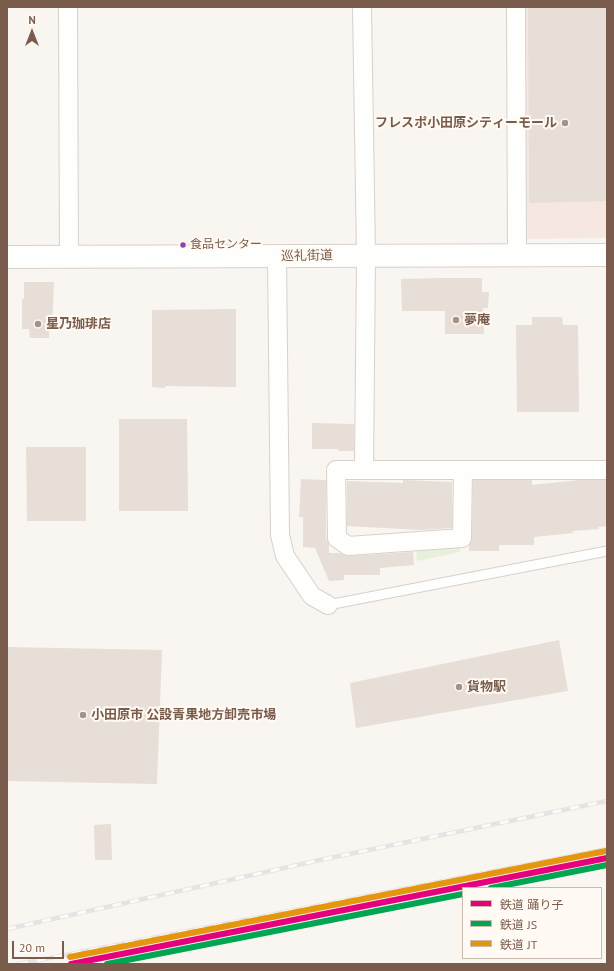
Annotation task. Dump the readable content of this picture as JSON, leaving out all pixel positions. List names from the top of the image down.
{
  "streets": {
    "street": ["巡礼街道"]
  },
  "places": [
    "フレスポ小田原シティーモール",
    "食品センター",
    "夢庵",
    "星乃珈琲店",
    "貨物駅",
    "小田原市 公設青果地方卸売市場"
  ],
  "lines": ["rail line JT", "rail line 踊り子", "rail line JS"],
  "legend": ["鉄道 踊り子", "鉄道 JS", "鉄道 JT"],
  "scale_bar": "20 m",
  "north": "top"
}
